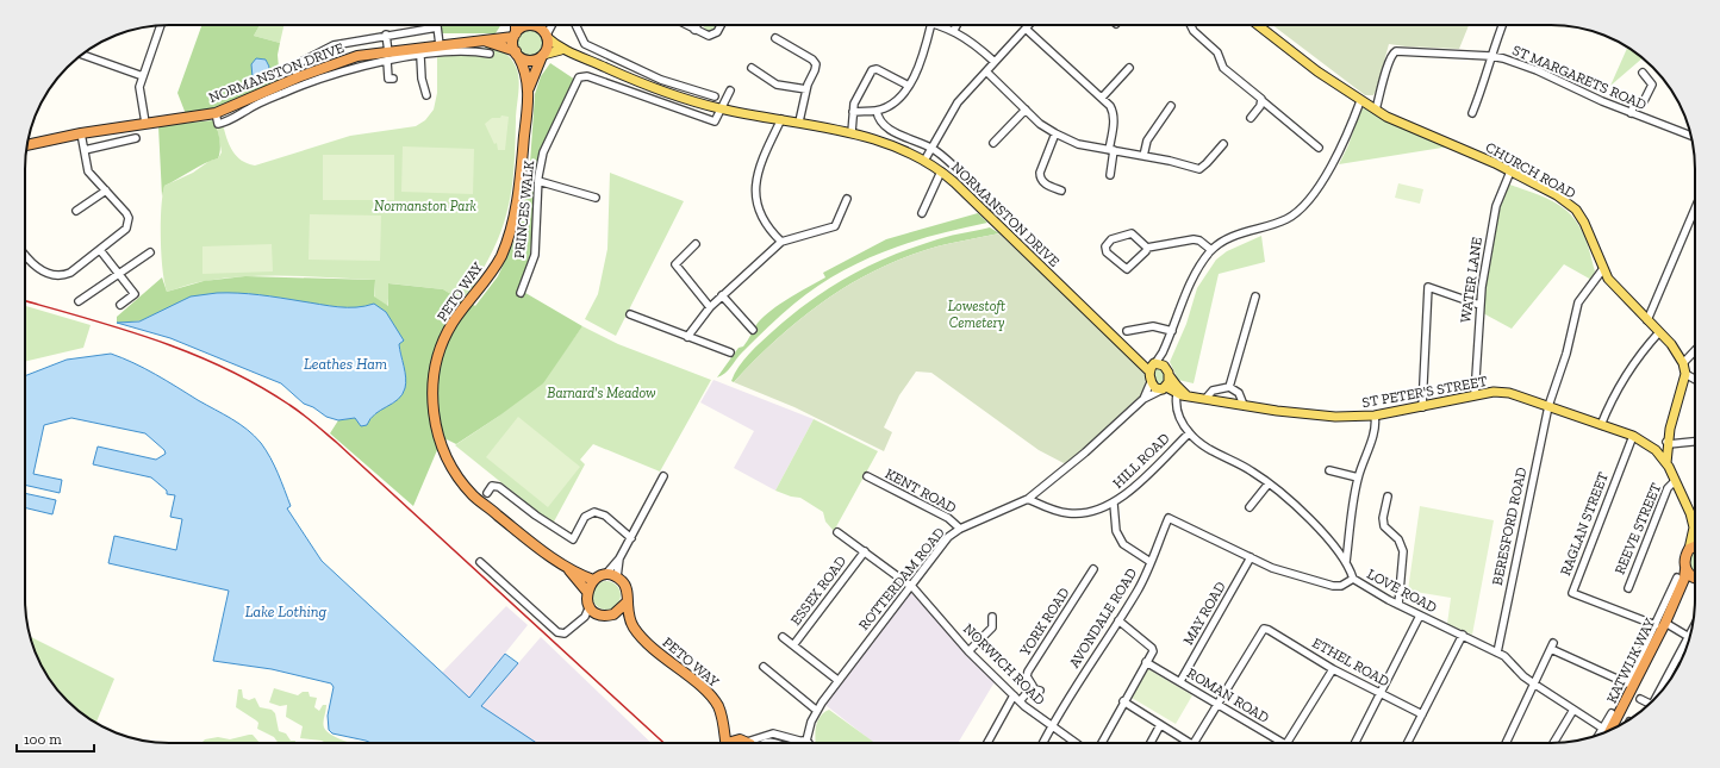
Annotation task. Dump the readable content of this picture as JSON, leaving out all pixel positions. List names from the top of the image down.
{
  "streets": {
    "highway": ["NORMANSTON DRIVE", "PETO WAY", "KATWIJK WAY"],
    "main road": ["CHURCH ROAD", "ST PETER'S STREET"],
    "street": [
      "ST MARGARETS ROAD",
      "PRINCES WALK",
      "WATER LANE",
      "HILL ROAD",
      "KENT ROAD",
      "RAGLAN STREET",
      "BERESFORD ROAD",
      "REEVE STREET",
      "ROTTERDAM ROAD",
      "ESSEX ROAD",
      "LOVE ROAD",
      "MAY ROAD",
      "AVONDALE ROAD",
      "YORK ROAD",
      "ETHEL ROAD",
      "NORWICH ROAD",
      "ROMAN ROAD"
    ]
  },
  "crossings": [
    ["NORMANSTON DRIVE", "PRINCES WALK"],
    ["NORMANSTON DRIVE", "PETO WAY"],
    ["NORMANSTON DRIVE", "ST PETER'S STREET"],
    ["NORMANSTON DRIVE", "ROTTERDAM ROAD"],
    ["ST MARGARETS ROAD", "CHURCH ROAD"],
    ["CHURCH ROAD", "WATER LANE"],
    ["CHURCH ROAD", "BERESFORD ROAD"],
    ["WATER LANE", "ST PETER'S STREET"],
    ["ST PETER'S STREET", "RAGLAN STREET"],
    ["ST PETER'S STREET", "BERESFORD ROAD"],
    ["ST PETER'S STREET", "REEVE STREET"],
    ["ST PETER'S STREET", "ROTTERDAM ROAD"],
    ["HILL ROAD", "ROTTERDAM ROAD"],
    ["KENT ROAD", "ROTTERDAM ROAD"],
    ["RAGLAN STREET", "KATWIJK WAY"],
    ["BERESFORD ROAD", "LOVE ROAD"],
    ["ROTTERDAM ROAD", "ESSEX ROAD"],
    ["ROTTERDAM ROAD", "NORWICH ROAD"],
    ["ESSEX ROAD", "NORWICH ROAD"],
    ["LOVE ROAD", "MAY ROAD"],
    ["LOVE ROAD", "AVONDALE ROAD"],
    ["LOVE ROAD", "KATWIJK WAY"],
    ["MAY ROAD", "ROMAN ROAD"],
    ["AVONDALE ROAD", "NORWICH ROAD"],
    ["ETHEL ROAD", "ROMAN ROAD"]
  ],
  "water": ["Leathes Ham", "Lake Lothing"],
  "parks": ["Normanston Park", "Lowestoft Cemetery", "Barnard's Meadow"],
  "scale_bar": "100 m"
}
